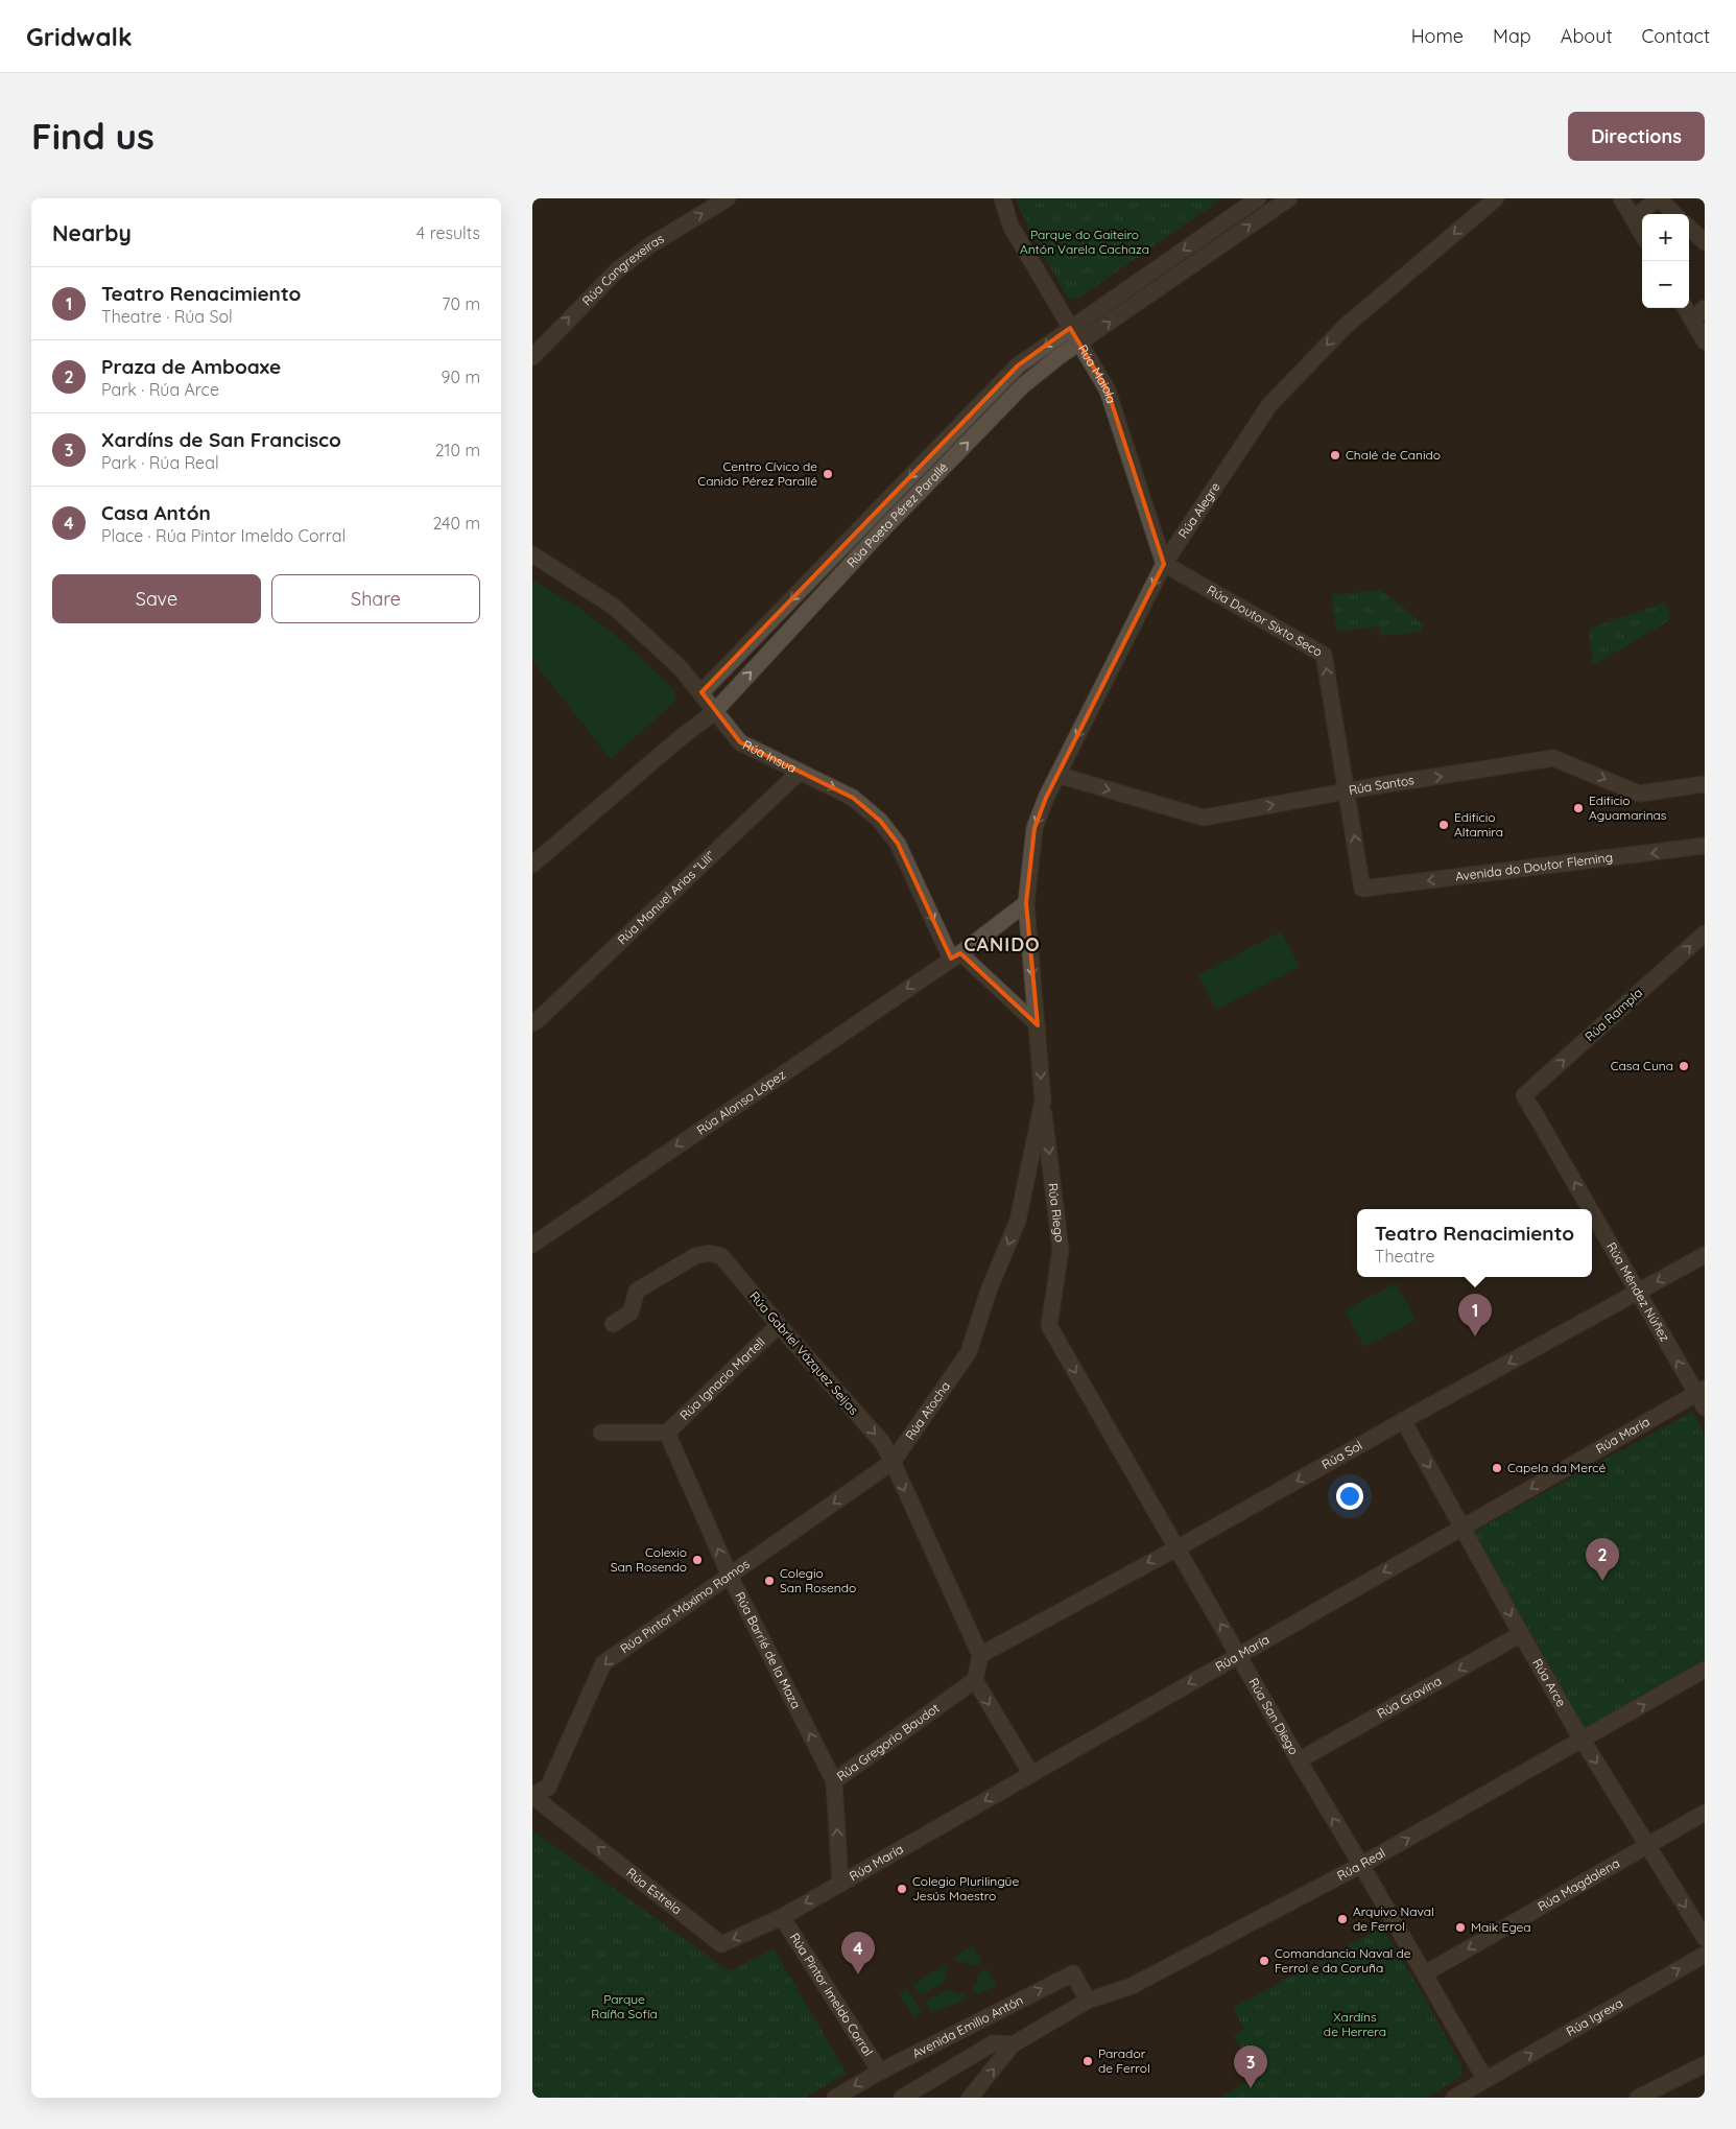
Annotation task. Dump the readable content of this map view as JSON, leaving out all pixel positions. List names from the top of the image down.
{
  "streets": {
    "street": [
      "Rúa Cangrexeiras",
      "Rúa Maiola",
      "Rúa Alegre",
      "Rúa Poeta Pérez Parallé",
      "Rúa Doutor Sixto Seco",
      "Rúa Insua",
      "Rúa Santos",
      "Avenida do Doutor Fleming",
      "Rúa Manuel Arias “Lili”",
      "Rúa Rampla",
      "Rúa Alonso López",
      "Rúa Riego",
      "Rúa Méndez Núñez",
      "Rúa Gabriel Vázquez Seijas",
      "Rúa Ignacio Martell",
      "Rúa Atocha",
      "Rúa María",
      "Rúa Sol",
      "Rúa Pintor Máximo Ramos",
      "Rúa Barrié de la Maza",
      "Rúa Arce",
      "Rúa Gravina",
      "Rúa San Diego",
      "Rúa Gregorio Baudot",
      "Rúa Real",
      "Rúa Magdalena",
      "Rúa Estrela",
      "Rúa Pintor Imeldo Corral",
      "Rúa Igrexa",
      "Avenida Emilio Antón"
    ]
  },
  "crossings": [
    ["Rúa Maiola", "Rúa Alegre"],
    ["Rúa Maiola", "Rúa Poeta Pérez Parallé"],
    ["Rúa Maiola", "Rúa Doutor Sixto Seco"],
    ["Rúa Alegre", "Rúa Doutor Sixto Seco"],
    ["Rúa Alegre", "Rúa Santos"],
    ["Rúa Alegre", "Rúa Alonso López"],
    ["Rúa Alegre", "Rúa Atocha"],
    ["Rúa Poeta Pérez Parallé", "Rúa Insua"],
    ["Rúa Doutor Sixto Seco", "Rúa Santos"],
    ["Rúa Doutor Sixto Seco", "Avenida do Doutor Fleming"],
    ["Rúa Insua", "Rúa Manuel Arias “Lili”"],
    ["Rúa Insua", "Rúa Alonso López"],
    ["Rúa Rampla", "Rúa Méndez Núñez"],
    ["Rúa Riego", "Rúa Atocha"],
    ["Rúa Riego", "Rúa San Diego"],
    ["Rúa Méndez Núñez", "Rúa María"],
    ["Rúa Méndez Núñez", "Rúa Sol"],
    ["Rúa Gabriel Vázquez Seijas", "Rúa Ignacio Martell"],
    ["Rúa Gabriel Vázquez Seijas", "Rúa Atocha"],
    ["Rúa Gabriel Vázquez Seijas", "Rúa Pintor Máximo Ramos"],
    ["Rúa Ignacio Martell", "Rúa Barrié de la Maza"],
    ["Rúa Atocha", "Rúa Pintor Máximo Ramos"],
    ["Rúa María", "Rúa Arce"],
    ["Rúa María", "Rúa San Diego"],
    ["Rúa María", "Rúa Gregorio Baudot"],
    ["Rúa María", "Rúa Estrela"],
    ["Rúa María", "Rúa Pintor Imeldo Corral"],
    ["Rúa Sol", "Rúa Arce"],
    ["Rúa Sol", "Rúa San Diego"],
    ["Rúa Pintor Máximo Ramos", "Rúa Barrié de la Maza"],
    ["Rúa Pintor Máximo Ramos", "Rúa Estrela"],
    ["Rúa Barrié de la Maza", "Rúa Gregorio Baudot"],
    ["Rúa Arce", "Rúa Gravina"],
    ["Rúa Arce", "Rúa Real"],
    ["Rúa Arce", "Rúa Magdalena"],
    ["Rúa Gravina", "Rúa San Diego"],
    ["Rúa San Diego", "Rúa Real"],
    ["Rúa San Diego", "Rúa Magdalena"],
    ["Rúa San Diego", "Rúa Igrexa"],
    ["Rúa Real", "Avenida Emilio Antón"],
    ["Rúa Estrela", "Rúa Pintor Imeldo Corral"],
    ["Rúa Pintor Imeldo Corral", "Avenida Emilio Antón"]
  ],
  "one_way": [
    "Rúa Cangrexeiras",
    "Rúa Alegre",
    "Rúa Doutor Sixto Seco",
    "Rúa Insua",
    "Rúa Santos",
    "Avenida do Doutor Fleming",
    "Rúa Rampla",
    "Rúa Alonso López",
    "Rúa Riego",
    "Rúa Méndez Núñez",
    "Rúa Gabriel Vázquez Seijas",
    "Rúa Atocha",
    "Rúa María",
    "Rúa Sol",
    "Rúa Pintor Máximo Ramos",
    "Rúa Barrié de la Maza",
    "Rúa Arce",
    "Rúa Gravina",
    "Rúa Gregorio Baudot",
    "Rúa Real",
    "Rúa Magdalena",
    "Rúa Estrela",
    "Rúa Igrexa"
  ],
  "districts": ["CANIDO"],
  "parks": ["Parque do Gaiteiro Antón Varela Cachaza", "Parque Raíña Sofía", "Xardíns de Herrera"],
  "places": [
    "Chalé de Canido",
    "Centro Cívico de Canido Pérez Parallé",
    "Edificio Aguamarinas",
    "Edificio Altamira",
    "Casa Cuna",
    "Capela da Mercé",
    "Colexio San Rosendo",
    "Colegio San Rosendo",
    "Colegio Plurilingüe Jesús Maestro",
    "Arquivo Naval de Ferrol",
    "Maik Egea",
    "Comandancia Naval de Ferrol e da Coruña",
    "Parador de Ferrol"
  ],
  "page": {
    "header": "Gridwalk",
    "nav": [
      "Home",
      "Map",
      "About",
      "Contact"
    ],
    "buttons": [
      "Directions",
      ["Save", "Share"]
    ],
    "title": "Find us",
    "heading": ["Nearby", "4 results"],
    "map_buttons": ["+", "−"],
    "list": [
      {
        "mark": "1",
        "name": "Teatro Renacimiento",
        "note": "Theatre · Rúa Sol",
        "value": "70 m"
      },
      {
        "mark": "2",
        "name": "Praza de Amboaxe",
        "note": "Park · Rúa Arce",
        "value": "90 m"
      },
      {
        "mark": "3",
        "name": "Xardíns de San Francisco",
        "note": "Park · Rúa Real",
        "value": "210 m"
      },
      {
        "mark": "4",
        "name": "Casa Antón",
        "note": "Place · Rúa Pintor Imeldo Corral",
        "value": "240 m"
      }
    ],
    "popup": ["Teatro Renacimiento", "Theatre"],
    "pins": [
      "1",
      "2",
      "4",
      "3"
    ]
  }
}
